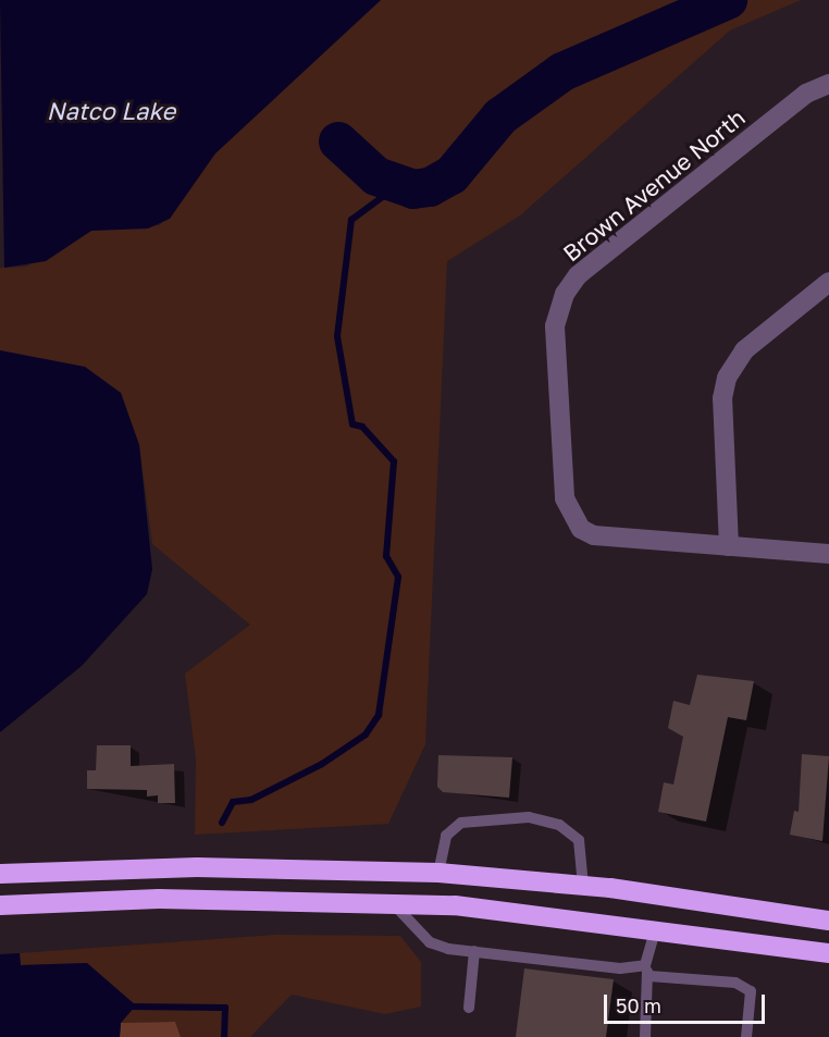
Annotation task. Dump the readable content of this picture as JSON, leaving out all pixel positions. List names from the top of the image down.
{
  "streets": {
    "street": ["Brown Avenue North"]
  },
  "water": ["Natco Lake"],
  "scale_bar": "50 m"
}
